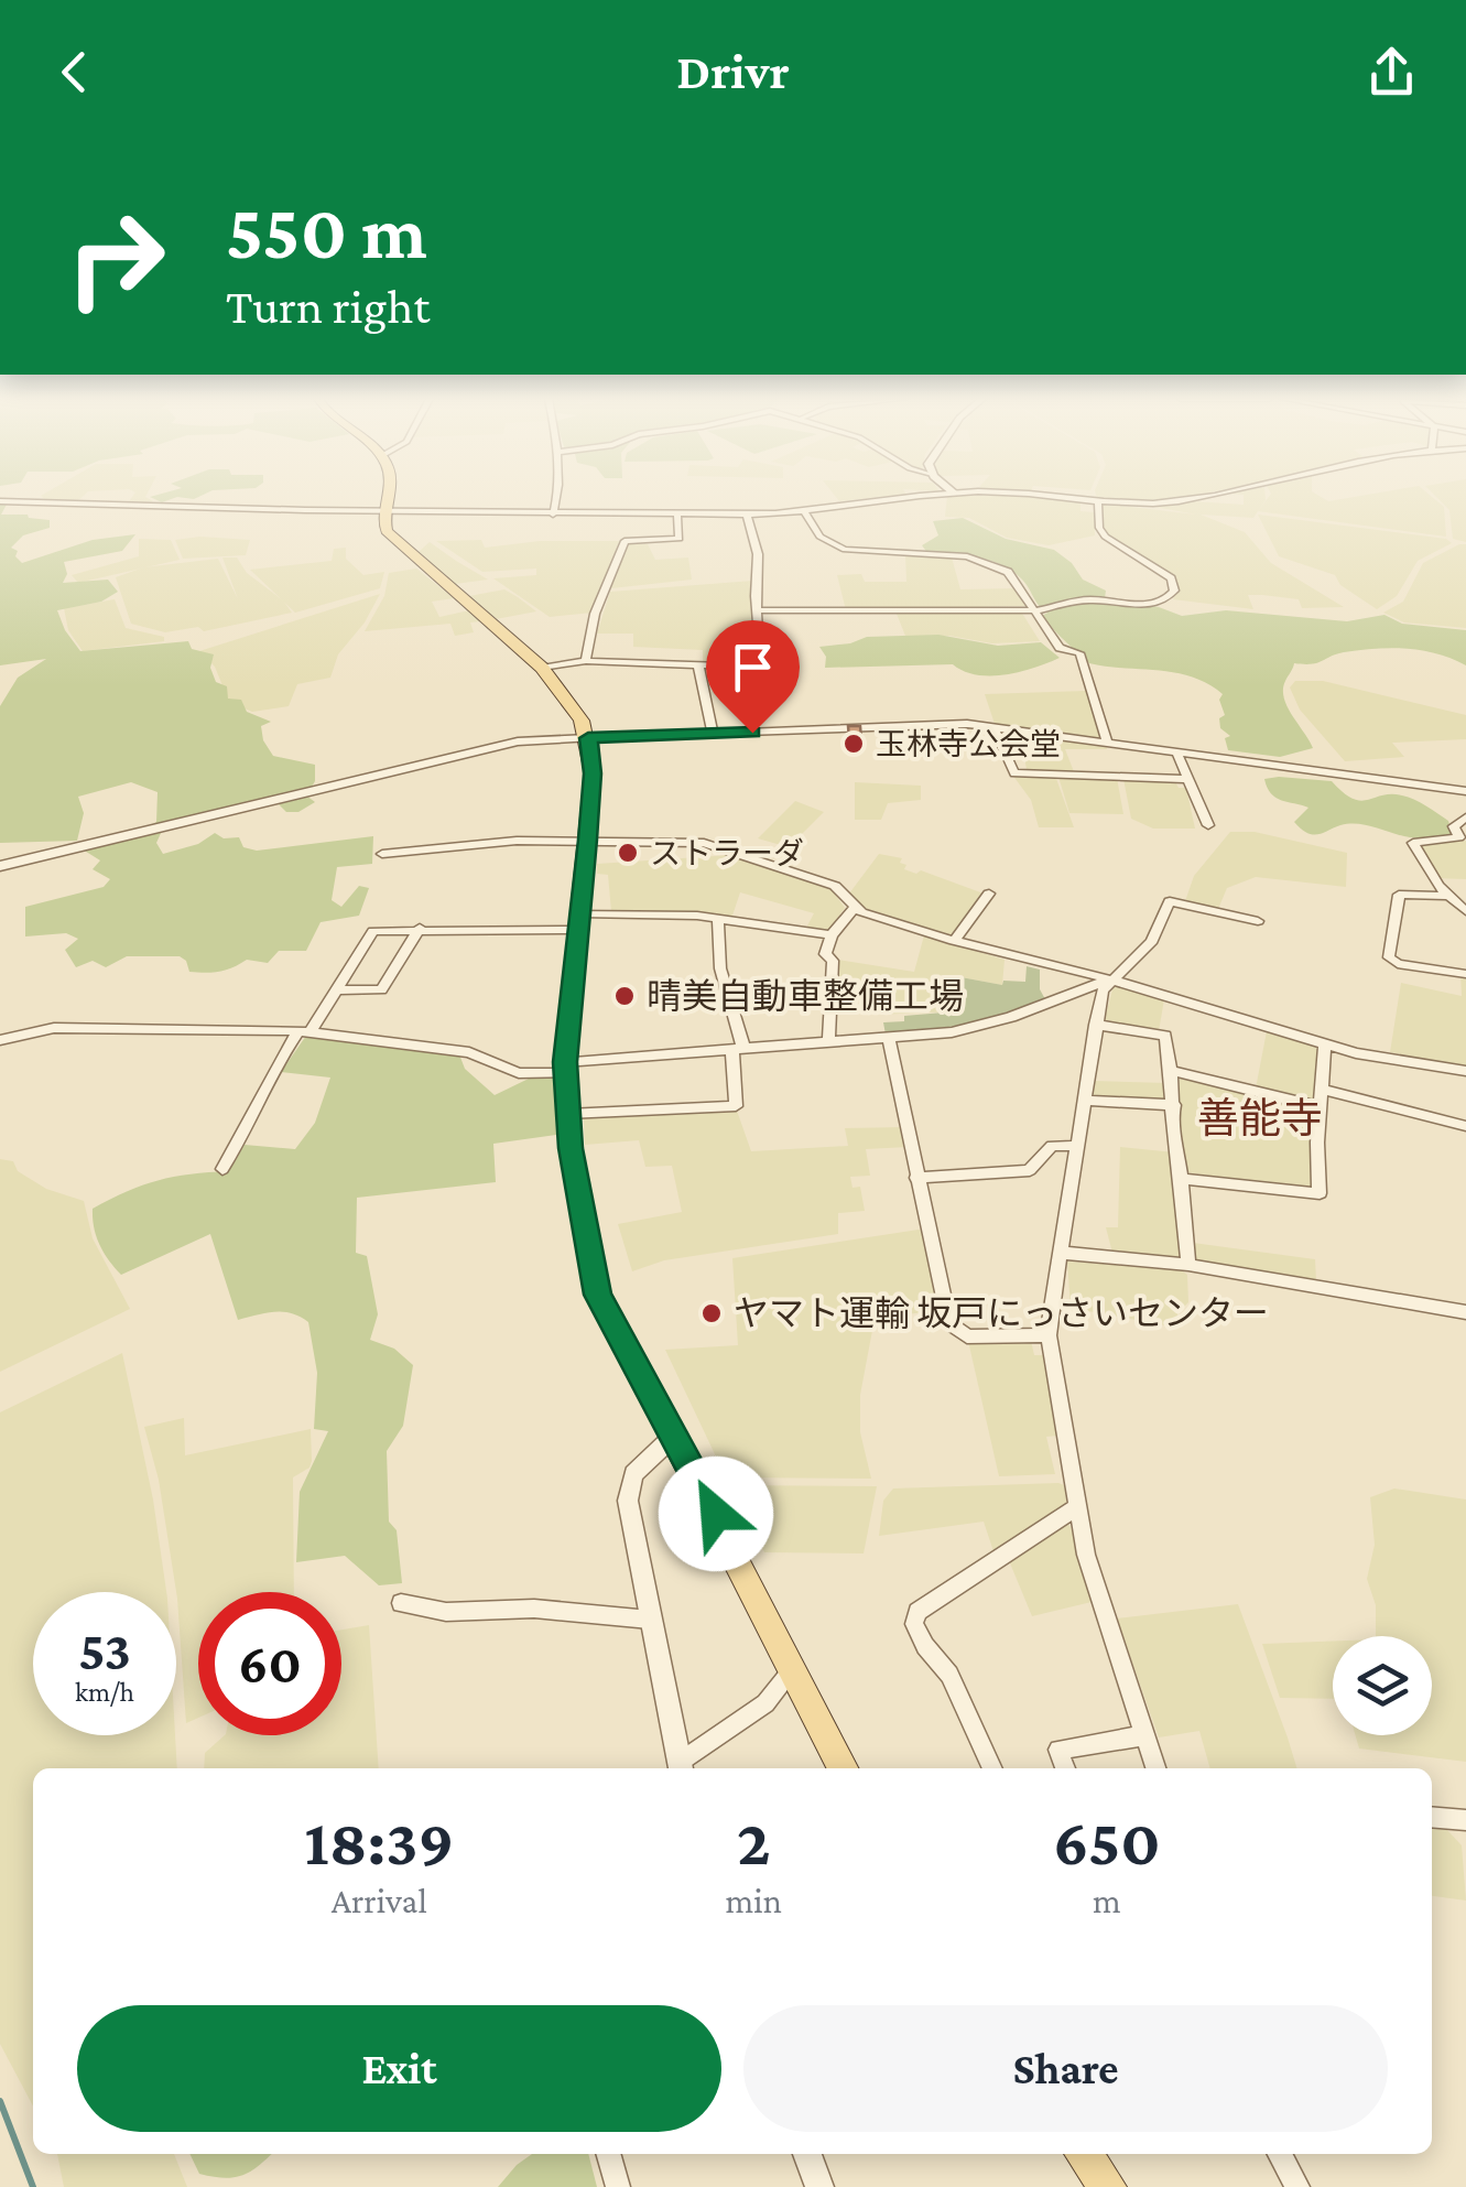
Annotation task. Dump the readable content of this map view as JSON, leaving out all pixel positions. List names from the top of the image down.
{
  "districts": ["善能寺"],
  "places": [
    "玉林寺公会堂",
    "ストラーダ",
    "晴美自動車整備工場",
    "ヤマト運輸 坂戸にっさいセンター"
  ],
  "page": {
    "header": "Drivr",
    "turn": ["550 m", "Turn right"],
    "speed": "53 km/h",
    "limit": "60",
    "eta": [
      "18:39",
      "Arrival",
      "2",
      "min",
      "650",
      "m"
    ],
    "buttons": ["Exit", "Share"]
  }
}
